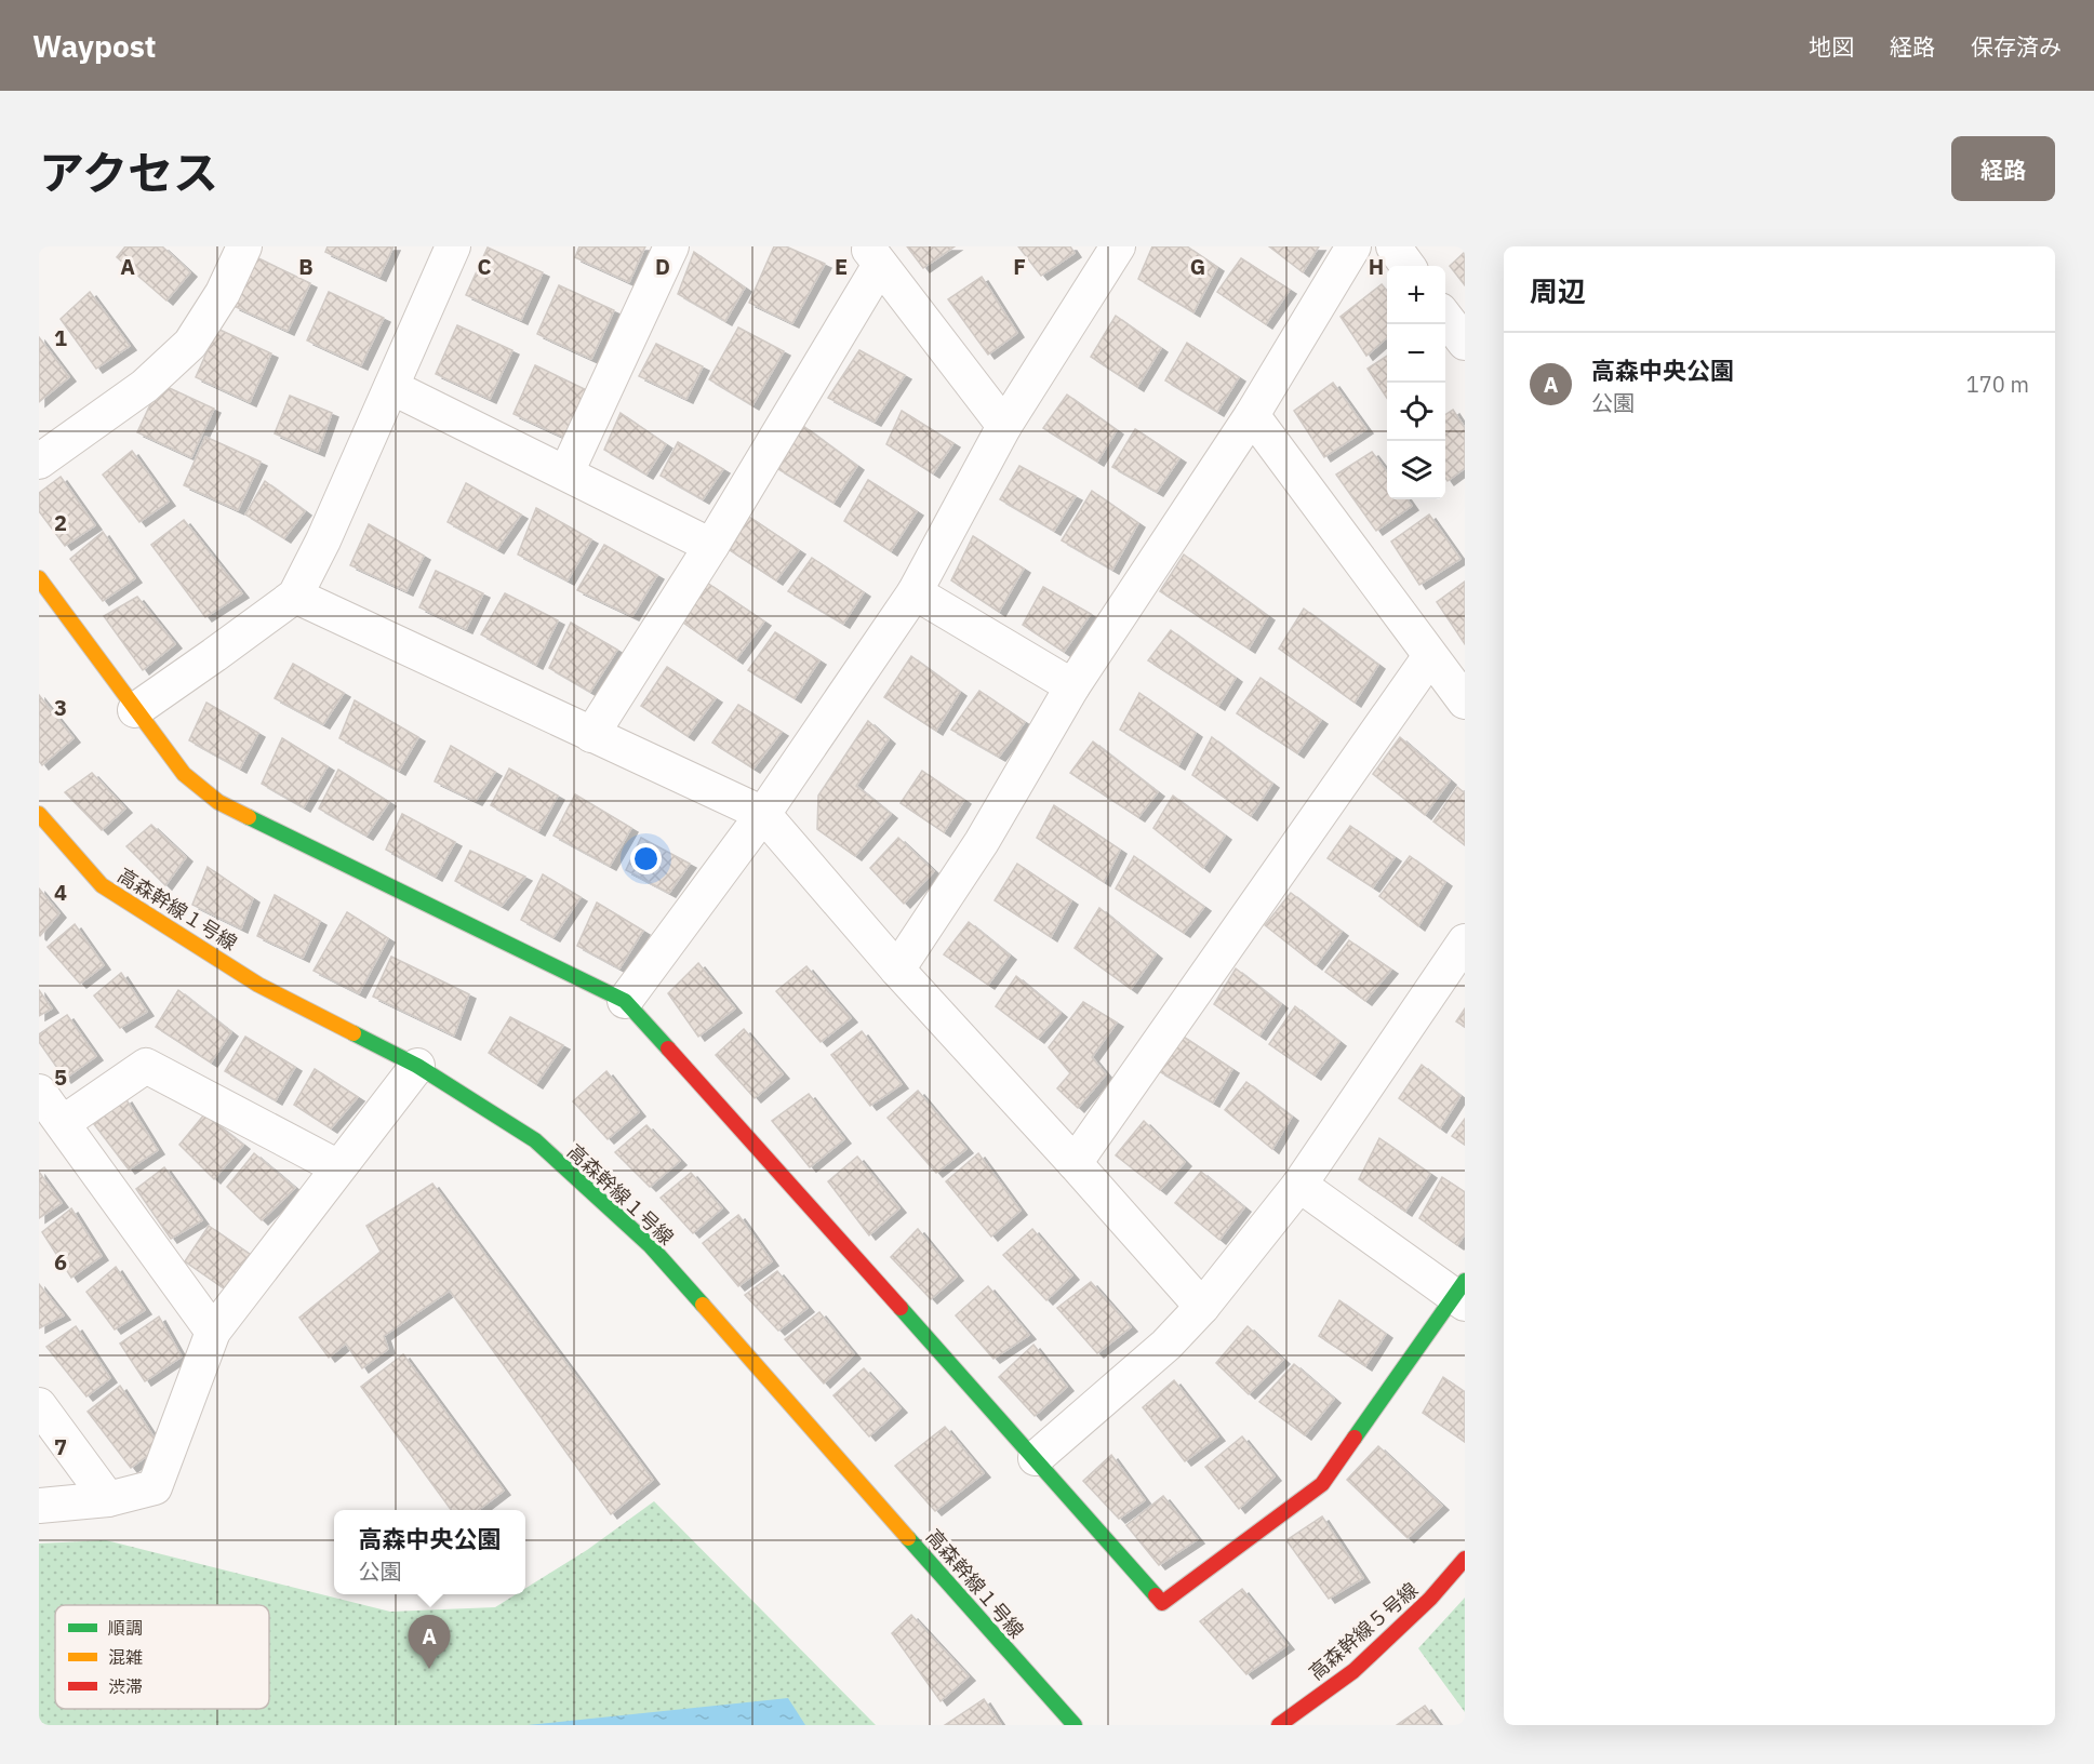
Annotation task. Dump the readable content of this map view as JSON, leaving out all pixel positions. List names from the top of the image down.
{
  "streets": {
    "street": ["高森幹線１号線", "高森幹線５号線"]
  },
  "legend": ["順調", "混雑", "渋滞"],
  "page": {
    "header": "Waypost",
    "nav": ["地図", "経路", "保存済み"],
    "title": "アクセス",
    "buttons": "経路",
    "heading": "周辺",
    "map_buttons": ["+", "−"],
    "list": [
      {
        "mark": "A",
        "name": "高森中央公園",
        "note": "公園",
        "value": "170 m"
      }
    ],
    "popup": ["高森中央公園", "公園"],
    "pins": "A"
  },
  "grid": {
    "columns": [
      "A",
      "B",
      "C",
      "D",
      "E",
      "F",
      "G",
      "H"
    ],
    "rows": [
      "1",
      "2",
      "3",
      "4",
      "5",
      "6",
      "7"
    ]
  }
}
